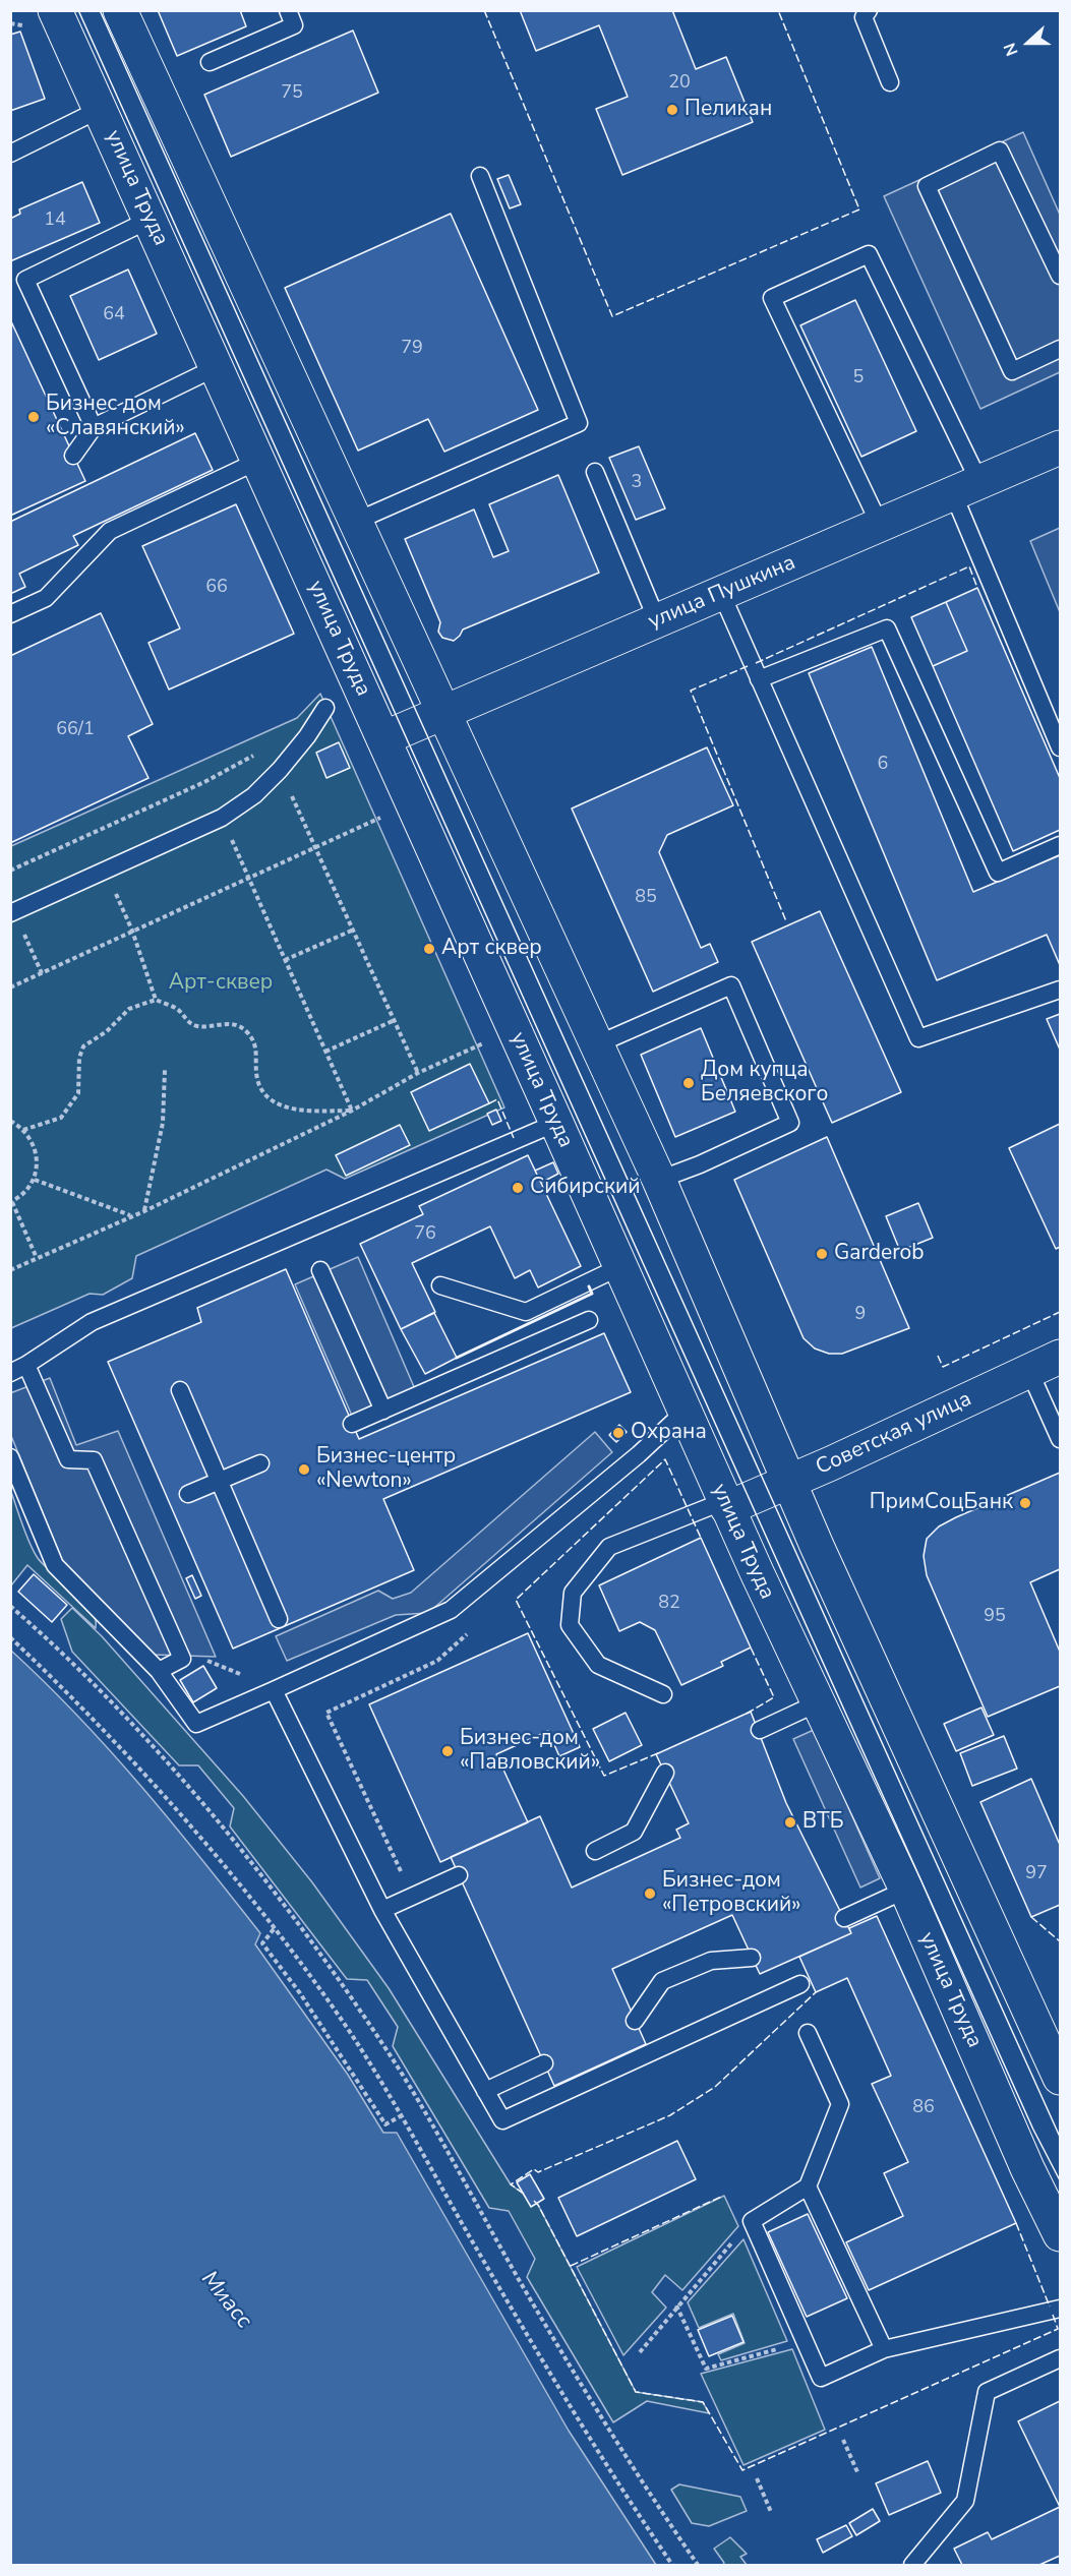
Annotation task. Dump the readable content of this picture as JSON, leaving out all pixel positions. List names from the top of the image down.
{
  "streets": {
    "main road": ["улица Труда", "улица Пушкина", "Советская улица"]
  },
  "crossings": [
    ["улица Труда", "улица Пушкина"],
    ["улица Труда", "Советская улица"]
  ],
  "water": ["Миасс"],
  "parks": ["Арт-сквер"],
  "places": [
    "Пеликан",
    "Бизнес дом «Славянский»",
    "Арт сквер",
    "Дом купца Беляевского",
    "Сибирский",
    "Garderob",
    "Охрана",
    "Бизнес-центр «Newton»",
    "ПримСоцБанк",
    "Бизнес-дом «Павловский»",
    "ВТБ",
    "Бизнес-дом «Петровский»"
  ],
  "house_numbers": [
    "20",
    "75",
    "14",
    "64",
    "79",
    "5",
    "3",
    "66",
    "66/1",
    "6",
    "85",
    "76",
    "9",
    "82",
    "95",
    "97",
    "86"
  ],
  "north": "left"
}
